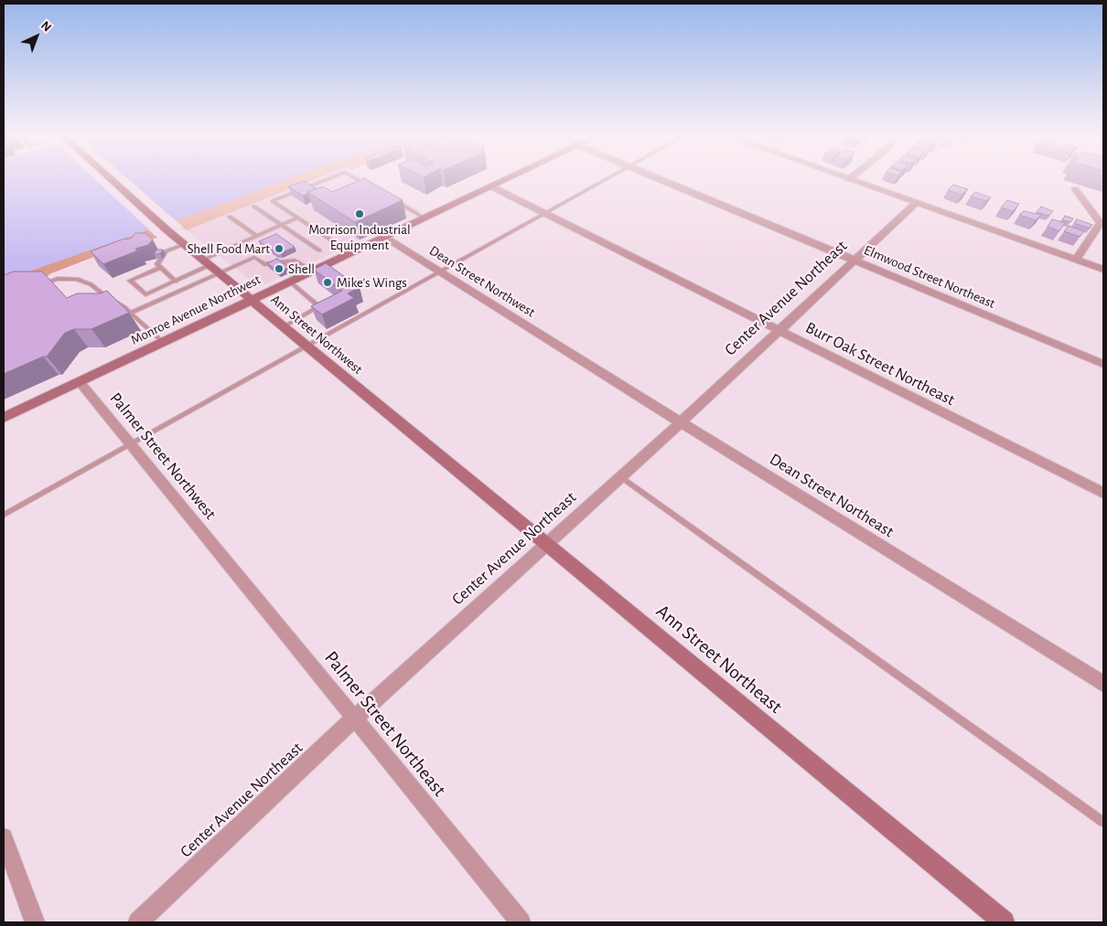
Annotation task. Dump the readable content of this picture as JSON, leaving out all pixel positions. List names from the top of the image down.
{
  "streets": {
    "main road": ["Monroe Avenue Northwest", "Ann Street Northwest", "Ann Street Northeast"],
    "street": [
      "Elmwood Street Northeast",
      "Dean Street Northwest",
      "Center Avenue Northeast",
      "Burr Oak Street Northeast",
      "Palmer Street Northwest",
      "Dean Street Northeast",
      "Palmer Street Northeast"
    ]
  },
  "crossings": [
    ["Elmwood Street Northeast", "Center Avenue Northeast"],
    ["Dean Street Northwest", "Monroe Avenue Northwest"],
    ["Dean Street Northwest", "Dean Street Northeast"],
    ["Center Avenue Northeast", "Burr Oak Street Northeast"],
    ["Center Avenue Northeast", "Dean Street Northeast"],
    ["Center Avenue Northeast", "Ann Street Northeast"],
    ["Center Avenue Northeast", "Palmer Street Northeast"],
    ["Monroe Avenue Northwest", "Ann Street Northwest"],
    ["Monroe Avenue Northwest", "Burr Oak Street Northeast"],
    ["Monroe Avenue Northwest", "Palmer Street Northwest"],
    ["Ann Street Northwest", "Ann Street Northeast"],
    ["Palmer Street Northwest", "Palmer Street Northeast"]
  ],
  "places": [
    "Morrison Industrial Equipment",
    "Shell Food Mart",
    "Shell",
    "Mike's Wings"
  ],
  "north": "top right"
}
